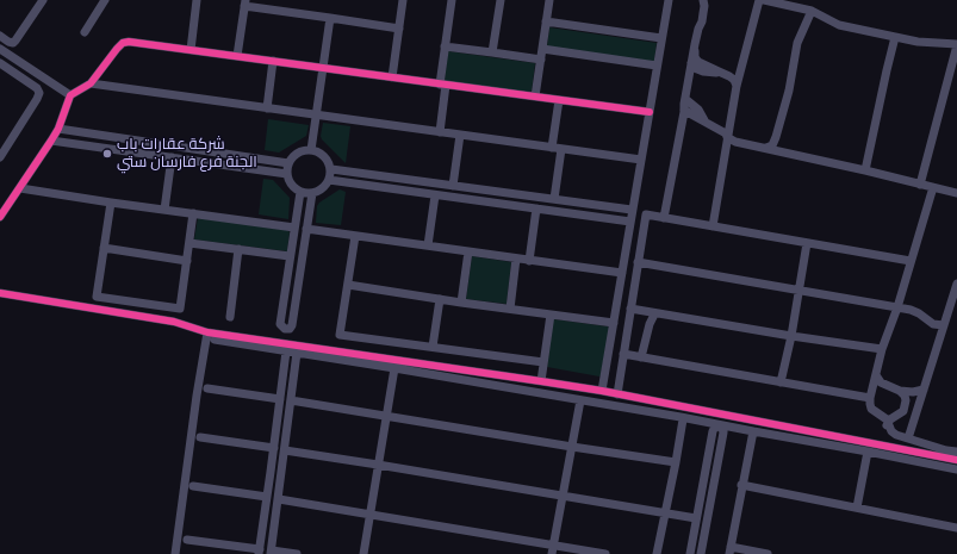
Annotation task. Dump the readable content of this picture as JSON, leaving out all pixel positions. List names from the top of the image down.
{
  "places": ["شرکة عقارات باب الجنة فرع فارسان ستي"]
}
